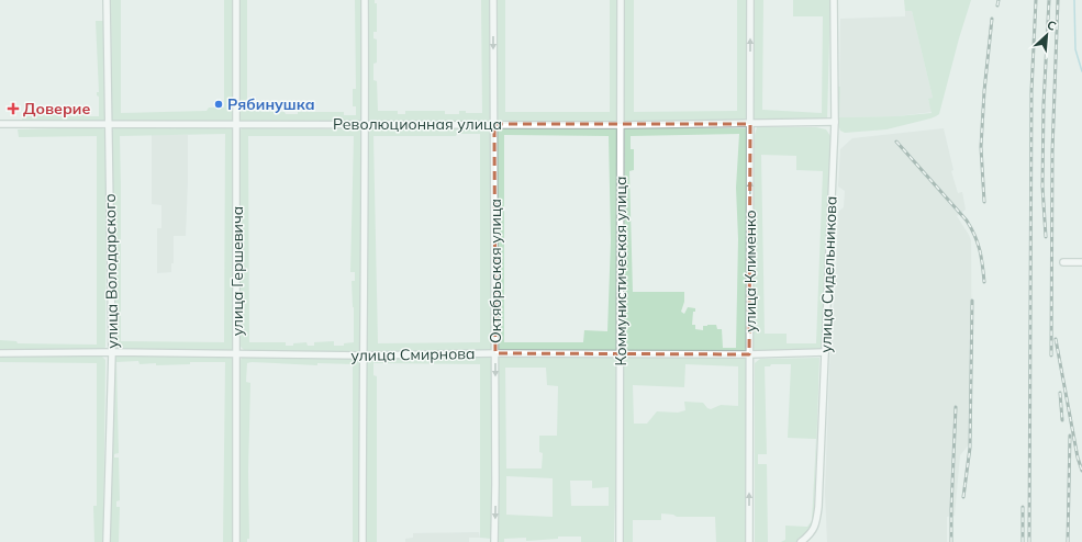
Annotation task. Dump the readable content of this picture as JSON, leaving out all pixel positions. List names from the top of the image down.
{
  "streets": {
    "street": [
      "Революционная улица",
      "улица Володарского",
      "улица Гершевича",
      "Октябрьская улица",
      "Коммунистическая улица",
      "улица Клименко",
      "улица Сидельникова",
      "улица Смирнова"
    ]
  },
  "crossings": [
    ["Революционная улица", "улица Володарского"],
    ["Революционная улица", "улица Гершевича"],
    ["Революционная улица", "Октябрьская улица"],
    ["Революционная улица", "Коммунистическая улица"],
    ["Революционная улица", "улица Клименко"],
    ["Революционная улица", "улица Сидельникова"],
    ["улица Володарского", "улица Смирнова"],
    ["улица Гершевича", "улица Смирнова"],
    ["Октябрьская улица", "улица Смирнова"],
    ["Коммунистическая улица", "улица Смирнова"],
    ["улица Клименко", "улица Смирнова"],
    ["улица Сидельникова", "улица Смирнова"]
  ],
  "one_way": ["Октябрьская улица", "улица Клименко"],
  "places": {
    "other": ["Рябинушка"],
    "health": ["Доверие"]
  },
  "north": "top right"
}
